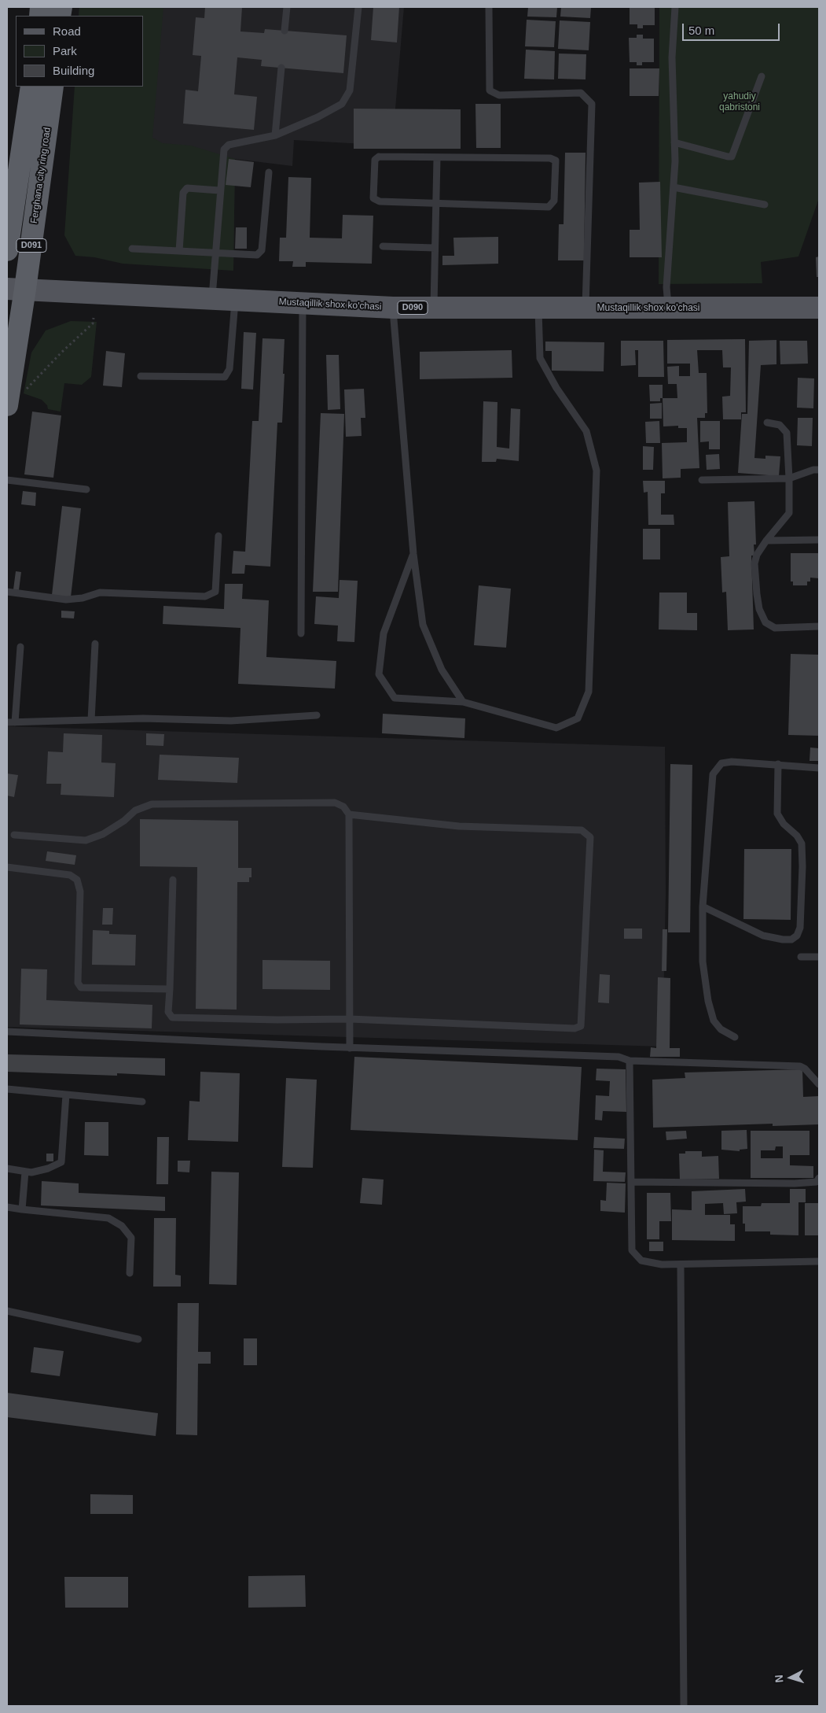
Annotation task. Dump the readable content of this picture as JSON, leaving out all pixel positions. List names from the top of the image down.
{
  "streets": {
    "highway": ["Ferghana city ring road", "D091"],
    "main road": ["Mustaqillik shox ko'chasi", "D090"]
  },
  "crossings": [
    ["Ferghana city ring road", "Mustaqillik shox ko'chasi"]
  ],
  "parks": ["yahudiy qabristoni"],
  "legend": ["Road", "Park", "Building"],
  "scale_bar": "50 m",
  "north": "left"
}
